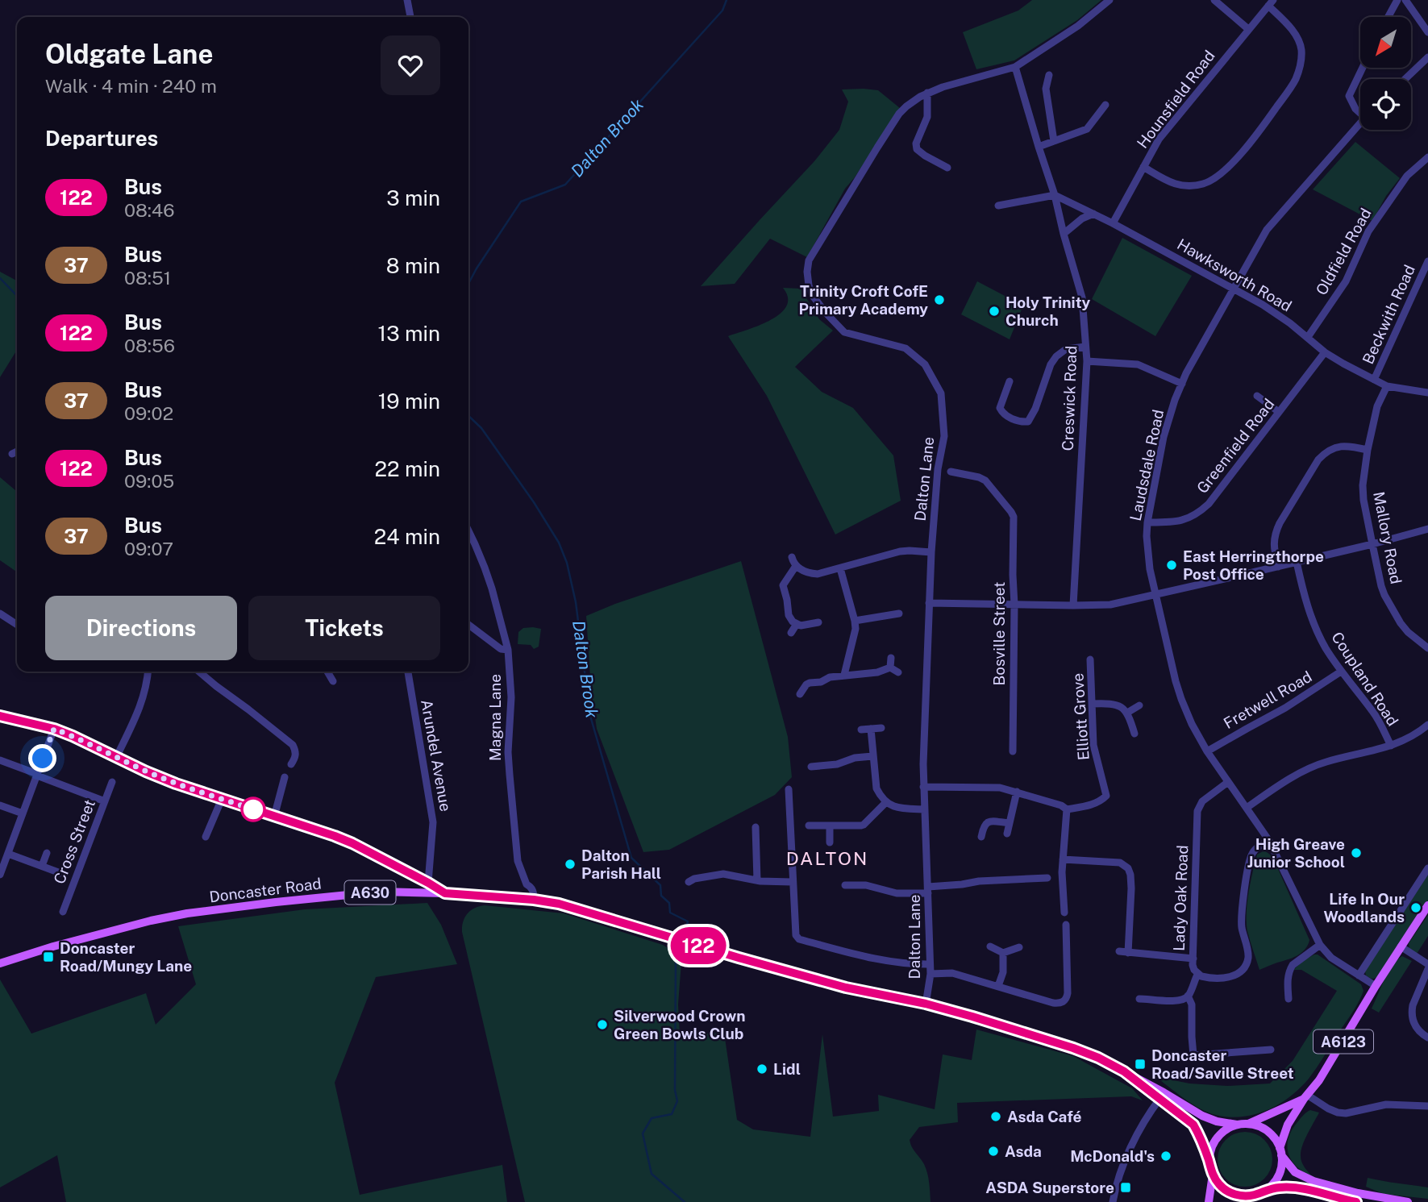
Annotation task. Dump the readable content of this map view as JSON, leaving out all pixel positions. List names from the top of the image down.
{
  "streets": {
    "main road": ["Doncaster Road", "A630", "A6123"],
    "street": [
      "Hounsfield Road",
      "Oldfield Road",
      "Hawksworth Road",
      "Beckwith Road",
      "Creswick Road",
      "Greenfield Road",
      "Laudsdale Road",
      "Dalton Lane",
      "Mallory Road",
      "Bosville Street",
      "Coupland Road",
      "Fretwell Road",
      "Elliott Grove",
      "Magna Lane",
      "Arundel Avenue",
      "Cross Street",
      "Lady Oak Road"
    ]
  },
  "crossings": [
    ["Hounsfield Road", "Hawksworth Road"],
    ["Oldfield Road", "Hawksworth Road"],
    ["Hawksworth Road", "Beckwith Road"],
    ["Hawksworth Road", "Creswick Road"],
    ["Hawksworth Road", "Greenfield Road"],
    ["Hawksworth Road", "Laudsdale Road"],
    ["Hawksworth Road", "Mallory Road"],
    ["Creswick Road", "Dalton Lane"],
    ["Greenfield Road", "Laudsdale Road"],
    ["Laudsdale Road", "Fretwell Road"],
    ["Laudsdale Road", "Lady Oak Road"],
    ["Laudsdale Road", "A6123"],
    ["Dalton Lane", "Doncaster Road"],
    ["Coupland Road", "Fretwell Road"],
    ["Magna Lane", "Doncaster Road"],
    ["Doncaster Road", "A6123"]
  ],
  "districts": ["DALTON"],
  "water": ["Dalton Brook"],
  "places": {
    "other": [
      "Trinity Croft CofE Primary Academy",
      "Holy Trinity Church",
      "East Herringthorpe Post Office",
      "High Greave Junior School",
      "Dalton Parish Hall",
      "Life In Our Woodlands",
      "Silverwood Crown Green Bowls Club",
      "Lidl",
      "Asda Café",
      "Asda",
      "McDonald's"
    ],
    "transit": ["Doncaster Road/Mungy Lane", "Doncaster Road/Saville Street", "ASDA Superstore"]
  },
  "lines": ["bus line 122"],
  "north": "bottom left",
  "page": {
    "on_map": "122",
    "heading": [
      ["Oldgate Lane", "Walk · 4 min · 240 m"],
      "Departures"
    ],
    "list": [
      {
        "mark": "122",
        "name": "Bus",
        "note": "08:46",
        "value": "3 min"
      },
      {
        "mark": "37",
        "name": "Bus",
        "note": "08:51",
        "value": "8 min"
      },
      {
        "mark": "122",
        "name": "Bus",
        "note": "08:56",
        "value": "13 min"
      },
      {
        "mark": "37",
        "name": "Bus",
        "note": "09:02",
        "value": "19 min"
      },
      {
        "mark": "122",
        "name": "Bus",
        "note": "09:05",
        "value": "22 min"
      },
      {
        "mark": "37",
        "name": "Bus",
        "note": "09:07",
        "value": "24 min"
      }
    ],
    "buttons": ["Directions", "Tickets"]
  }
}
